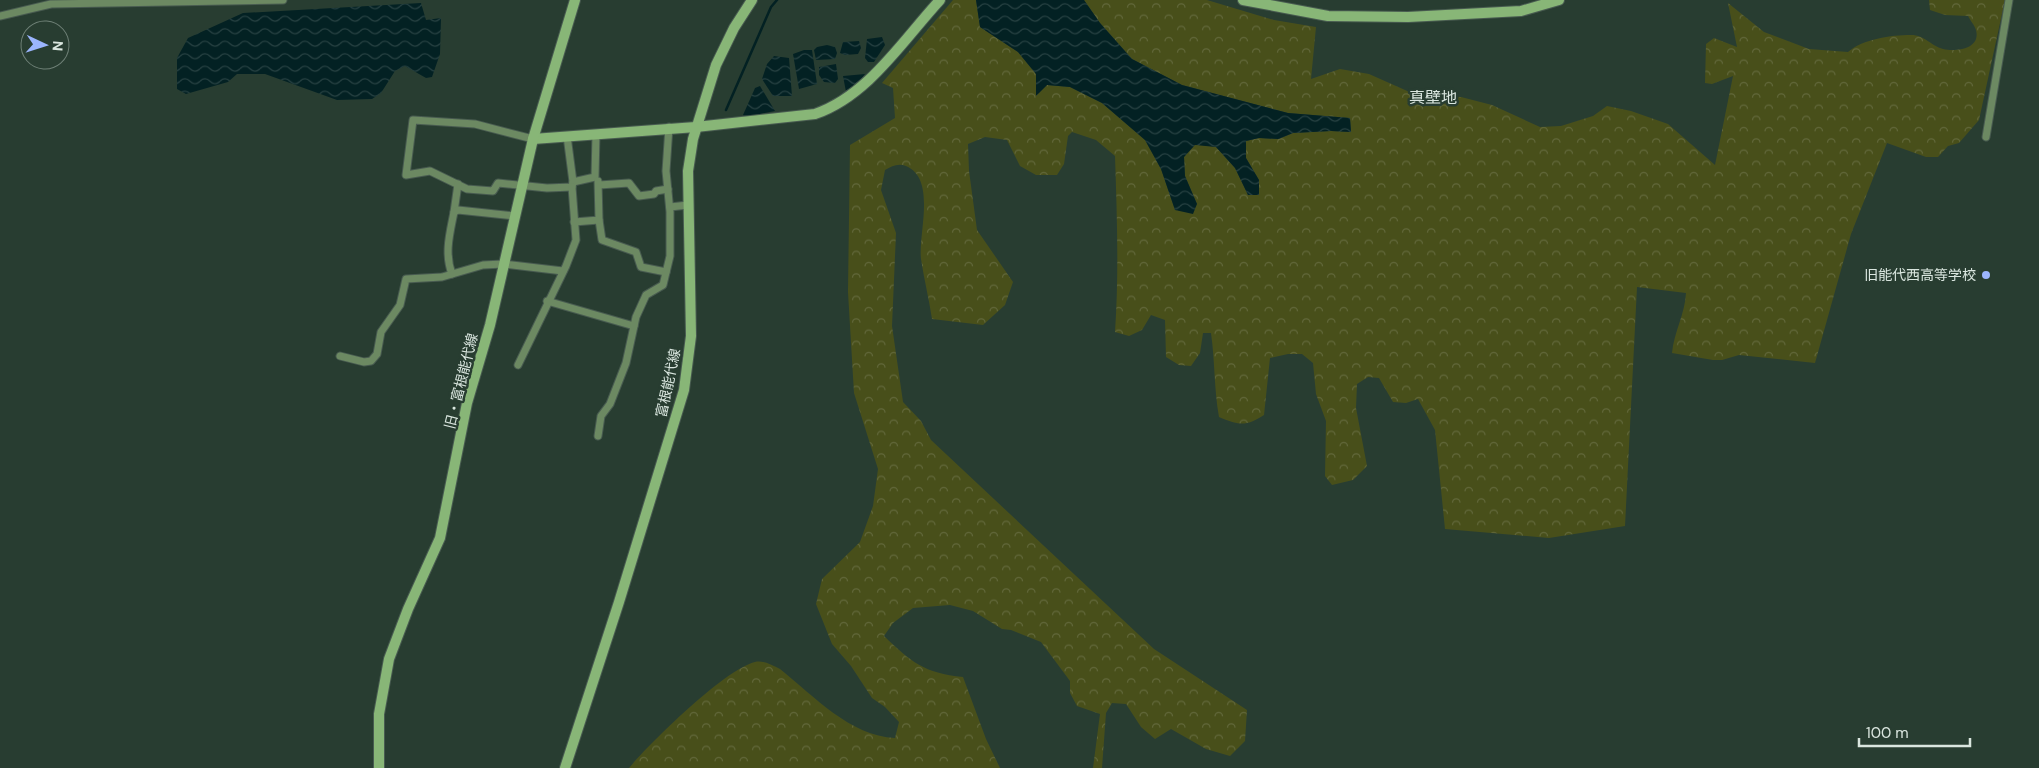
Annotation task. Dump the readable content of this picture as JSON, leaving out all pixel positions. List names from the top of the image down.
{
  "streets": {
    "street": ["旧・富根能代線", "富根能代線"]
  },
  "districts": ["真壁地"],
  "places": ["旧能代西高等学校"],
  "scale_bar": "100 m",
  "north": "right"
}
